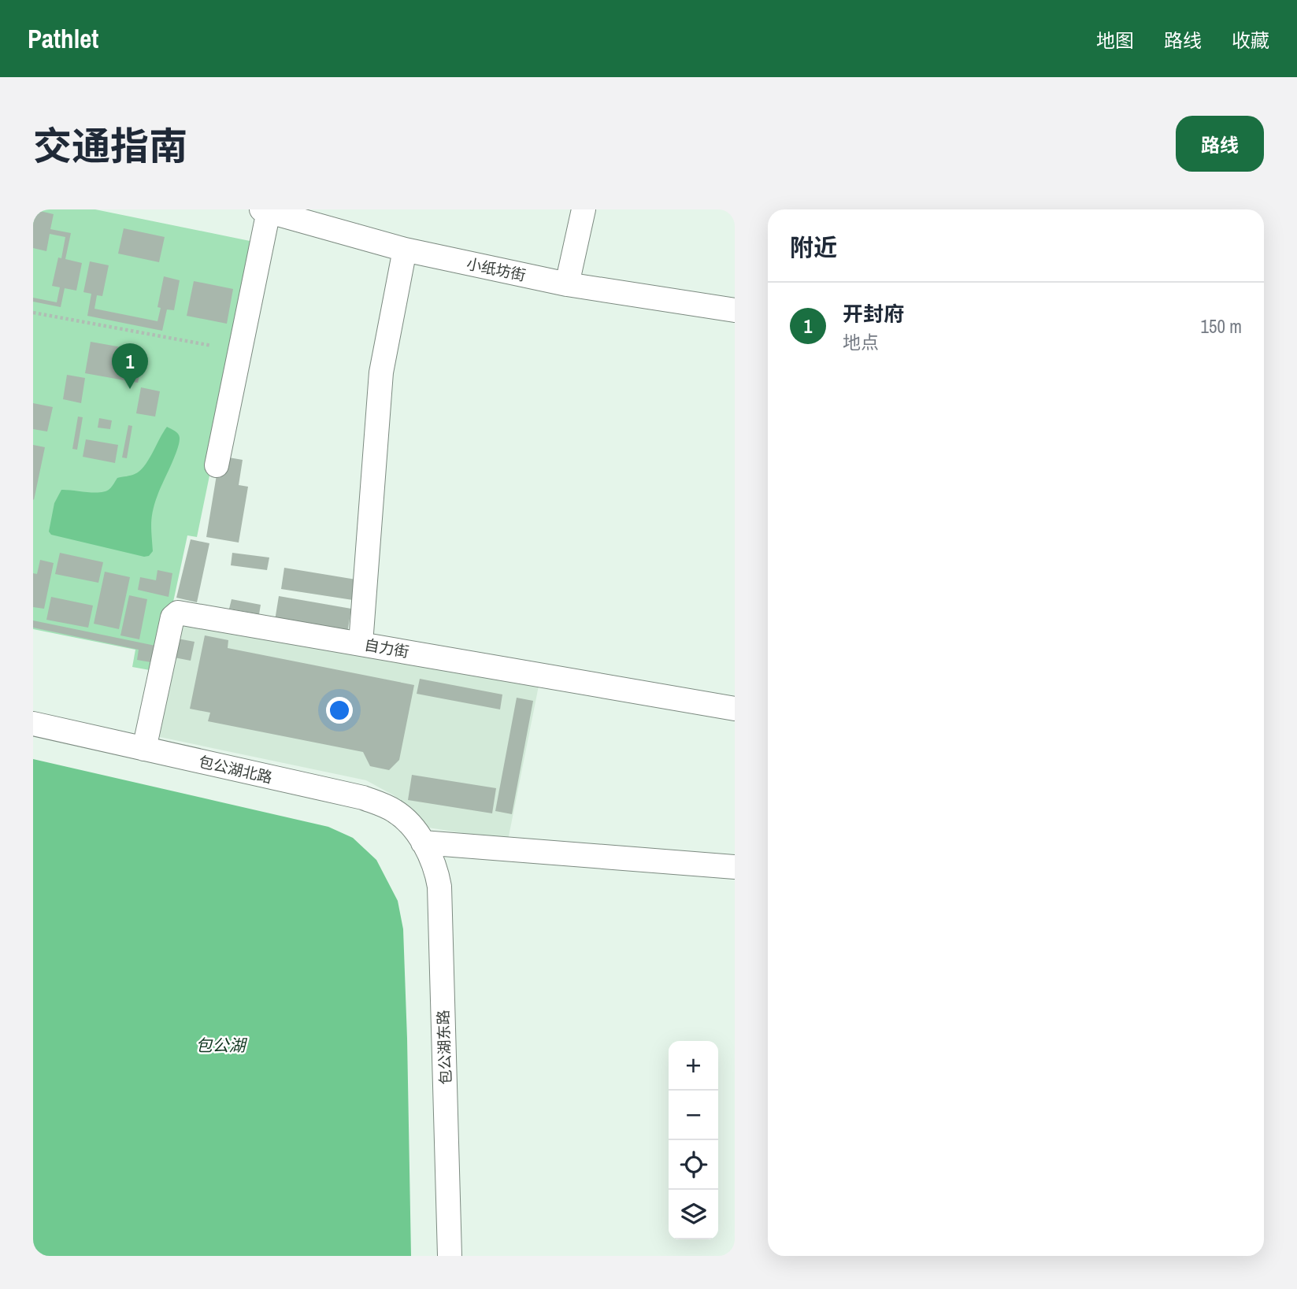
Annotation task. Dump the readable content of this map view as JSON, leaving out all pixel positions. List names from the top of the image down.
{
  "streets": {
    "street": [
      "小纸坊街",
      "自力街",
      "包公湖北路",
      "包公湖东路"
    ]
  },
  "crossings": [
    ["自力街", "包公湖北路"],
    ["包公湖北路", "包公湖东路"]
  ],
  "water": ["包公湖"],
  "page": {
    "header": "Pathlet",
    "nav": ["地图", "路线", "收藏"],
    "title": "交通指南",
    "buttons": "路线",
    "heading": "附近",
    "list": [
      {
        "mark": "1",
        "name": "开封府",
        "note": "地点",
        "value": "150 m"
      }
    ],
    "pins": "1",
    "map_buttons": ["+", "−"]
  }
}
